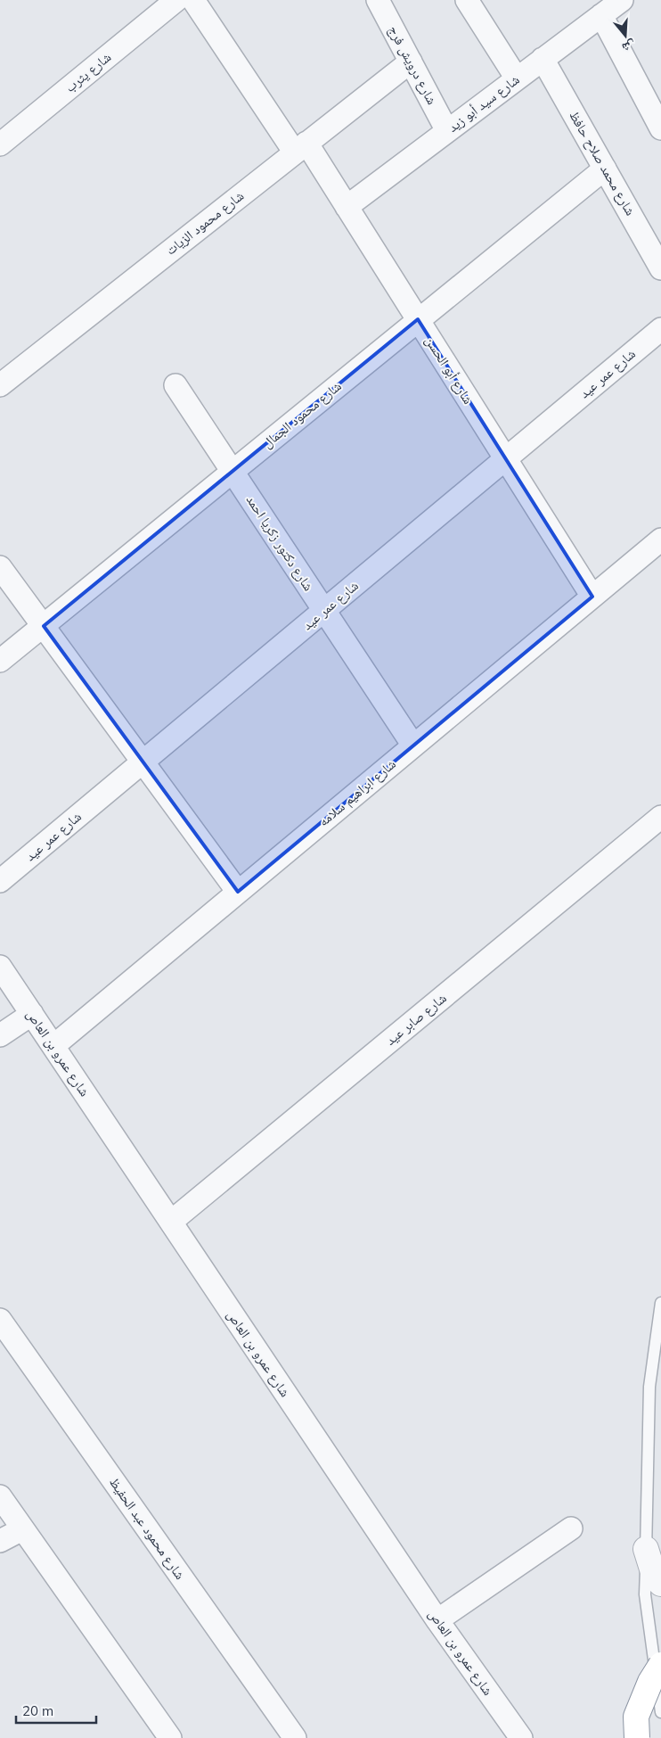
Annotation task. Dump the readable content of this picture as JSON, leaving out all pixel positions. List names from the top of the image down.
{
  "streets": {
    "street": [
      "شارع درويش فرج",
      "شارع يثرب",
      "شارع سيد أبو زيد",
      "شارع محمد صلاح حافظ",
      "شارع محمود الزيات",
      "شارع أبو الحسن",
      "شارع عمر عيد",
      "شارع محمود الجمال",
      "شارع دكتور زكريا احمد",
      "شارع ابراهيم سلامه",
      "شارع صابر عيد",
      "شارع عمرو بن العاص",
      "شارع محمود عبد الحفيظ"
    ]
  },
  "crossings": [
    ["شارع درويش فرج", "شارع سيد أبو زيد"],
    ["شارع درويش فرج", "شارع محمود الزيات"],
    ["شارع سيد أبو زيد", "شارع محمد صلاح حافظ"],
    ["شارع سيد أبو زيد", "شارع أبو الحسن"],
    ["شارع محمد صلاح حافظ", "شارع محمود الجمال"],
    ["شارع محمود الزيات", "شارع أبو الحسن"],
    ["شارع أبو الحسن", "شارع عمر عيد"],
    ["شارع أبو الحسن", "شارع محمود الجمال"],
    ["شارع أبو الحسن", "شارع ابراهيم سلامه"],
    ["شارع عمر عيد", "شارع دكتور زكريا احمد"],
    ["شارع محمود الجمال", "شارع دكتور زكريا احمد"],
    ["شارع دكتور زكريا احمد", "شارع ابراهيم سلامه"],
    ["شارع ابراهيم سلامه", "شارع عمرو بن العاص"],
    ["شارع صابر عيد", "شارع عمرو بن العاص"]
  ],
  "scale_bar": "20 m",
  "north": "bottom"
}
